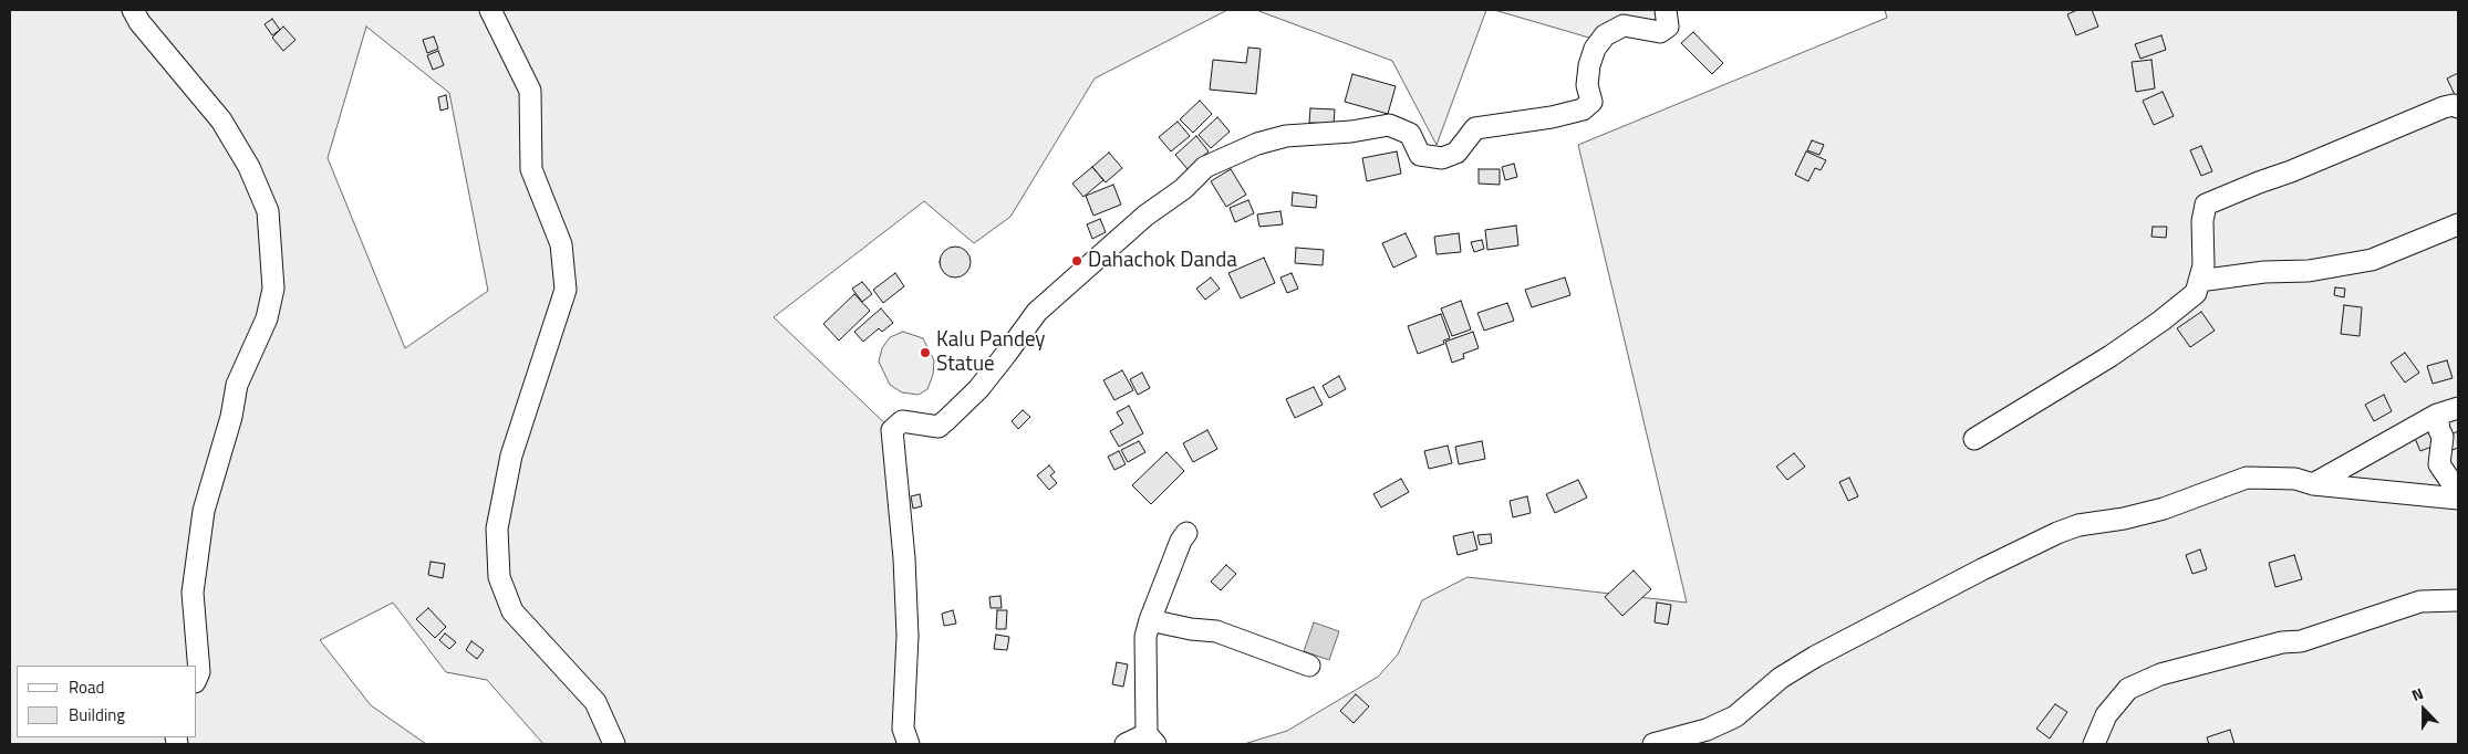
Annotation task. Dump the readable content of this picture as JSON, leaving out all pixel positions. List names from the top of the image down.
{
  "places": ["Dahachok Danda", "Kalu Pandey Statue"],
  "legend": ["Road", "Building"],
  "north": "top"
}
